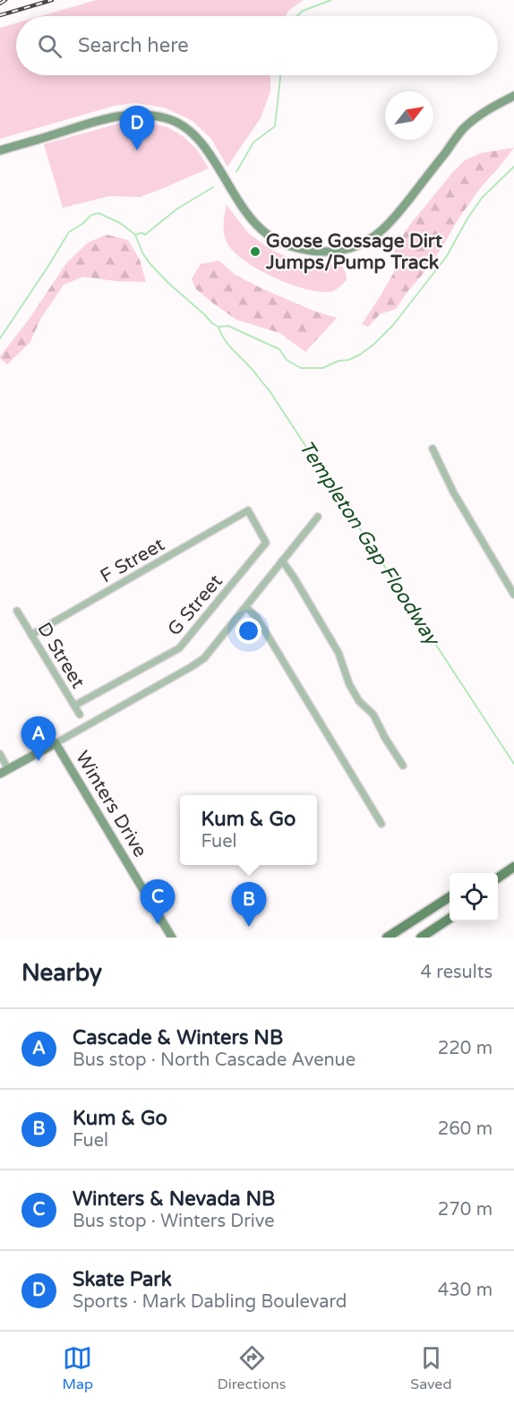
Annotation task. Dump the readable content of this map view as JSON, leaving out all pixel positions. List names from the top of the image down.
{
  "streets": {
    "street": [
      "F Street",
      "G Street",
      "D Street",
      "Winters Drive"
    ]
  },
  "crossings": [
    ["F Street", "G Street"],
    ["F Street", "D Street"],
    ["G Street", "D Street"]
  ],
  "water": ["Templeton Gap Floodway"],
  "places": ["Goose Gossage Dirt Jumps/Pump Track"],
  "north": "top right",
  "page": {
    "search": "Search here",
    "pins": [
      "D",
      "A",
      "C",
      "B"
    ],
    "popup": ["Kum & Go", "Fuel"],
    "heading": ["Nearby", "4 results"],
    "list": [
      {
        "mark": "A",
        "name": "Cascade & Winters NB",
        "note": "Bus stop · North Cascade Avenue",
        "value": "220 m"
      },
      {
        "mark": "B",
        "name": "Kum & Go",
        "note": "Fuel",
        "value": "260 m"
      },
      {
        "mark": "C",
        "name": "Winters & Nevada NB",
        "note": "Bus stop · Winters Drive",
        "value": "270 m"
      },
      {
        "mark": "D",
        "name": "Skate Park",
        "note": "Sports · Mark Dabling Boulevard",
        "value": "430 m"
      }
    ],
    "nav": ["Map", "Directions", "Saved"]
  }
}
